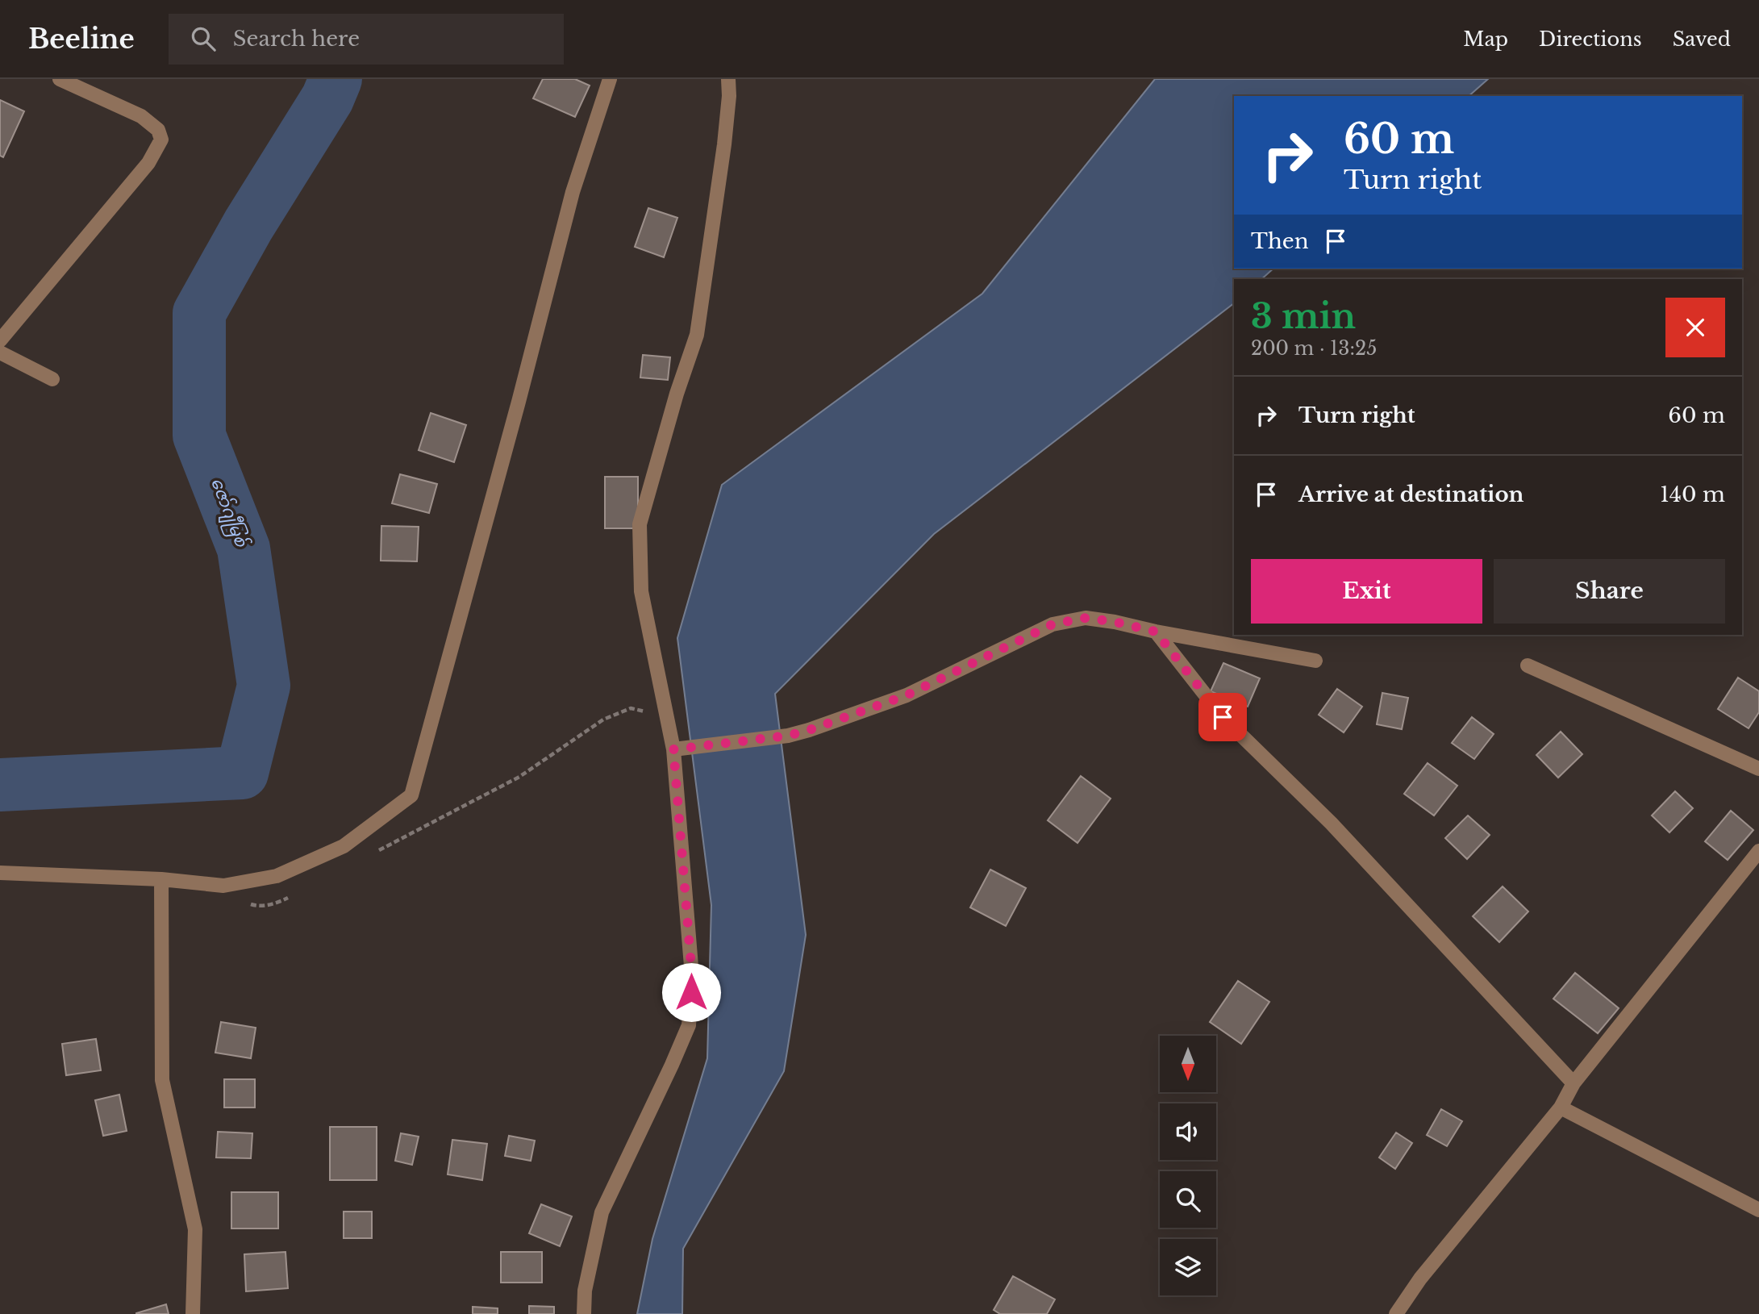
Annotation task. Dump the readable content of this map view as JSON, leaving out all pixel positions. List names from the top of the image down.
{
  "water": ["ဇော်ဂျီမြစ်"],
  "north": "bottom",
  "page": {
    "header": "Beeline",
    "search": "Search here",
    "nav": ["Map", "Directions", "Saved"],
    "turn": ["60 m", "Turn right"],
    "then": "Then",
    "heading": ["3 min", "200 m · 13:25"],
    "list": [
      {
        "name": "Turn right",
        "value": "60 m"
      },
      {
        "name": "Arrive at destination",
        "value": "140 m"
      }
    ],
    "buttons": ["Exit", "Share"]
  }
}
